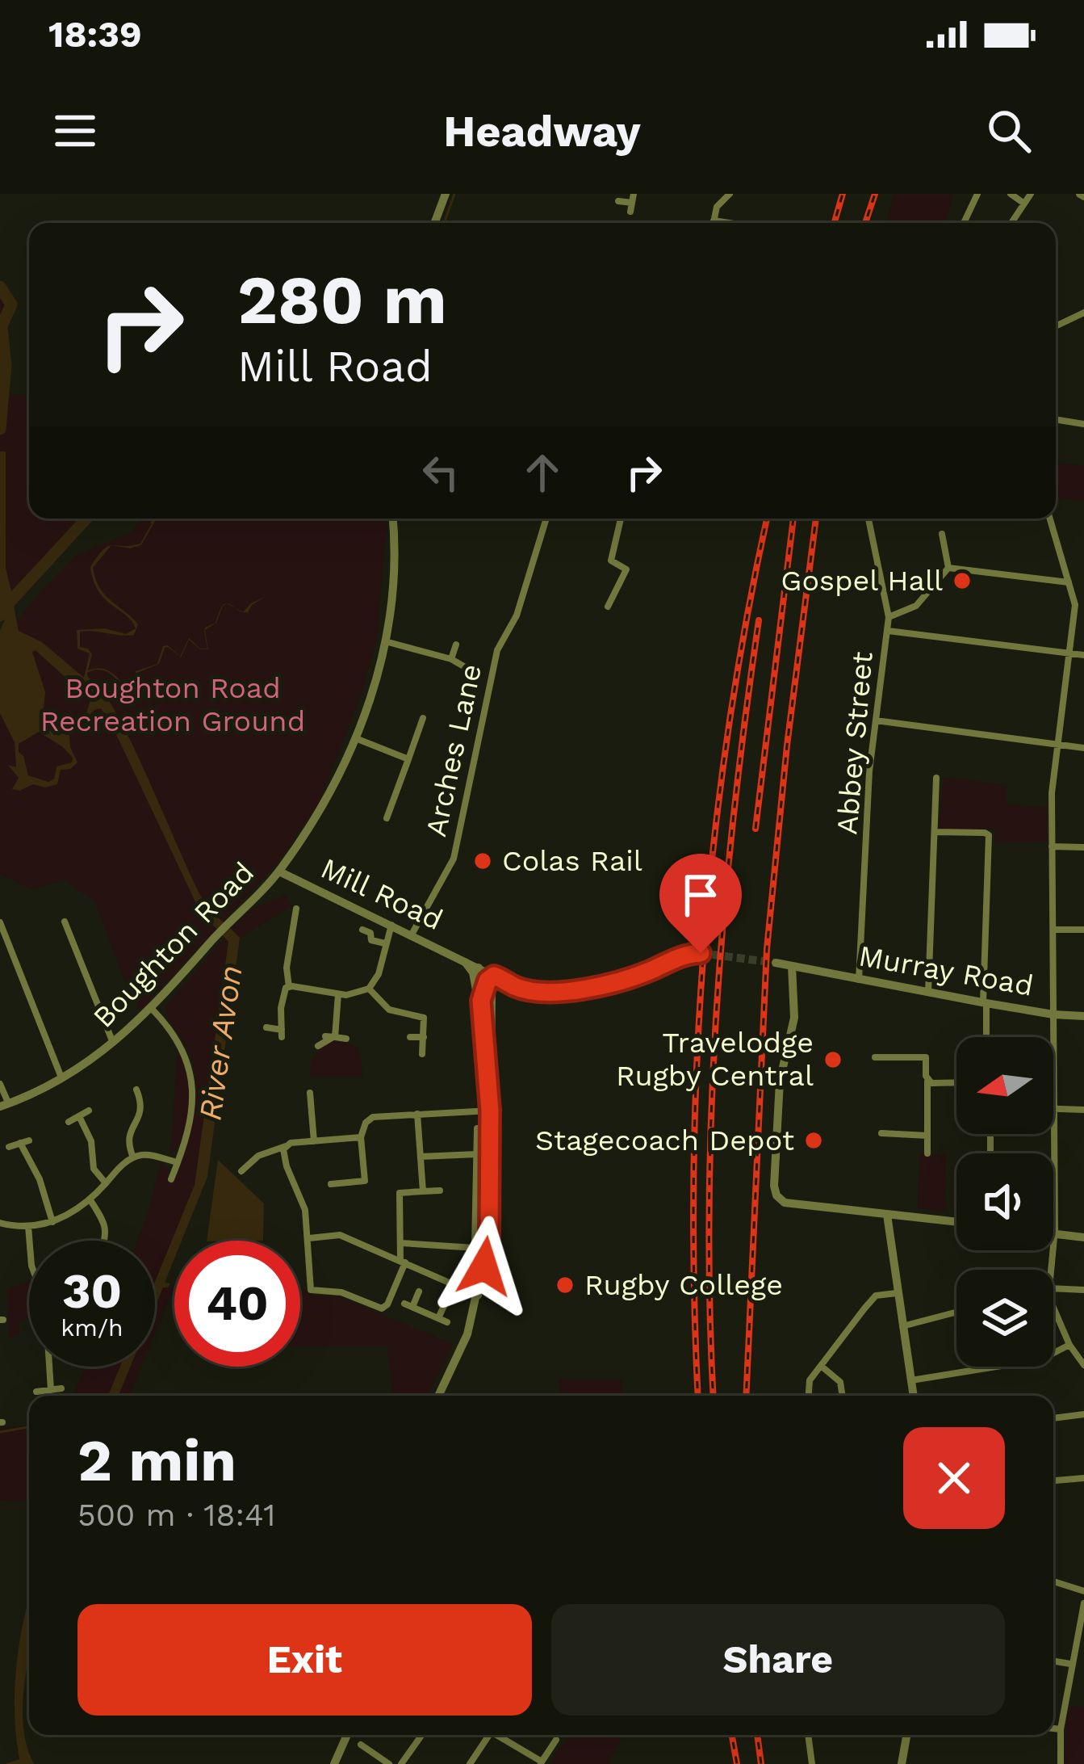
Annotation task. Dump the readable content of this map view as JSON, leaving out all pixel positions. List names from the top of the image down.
{
  "streets": {
    "street": [
      "Abbey Street",
      "Arches Lane",
      "Mill Road",
      "Boughton Road",
      "Murray Road"
    ]
  },
  "crossings": [
    ["Abbey Street", "Murray Road"],
    ["Arches Lane", "Mill Road"],
    ["Mill Road", "Boughton Road"]
  ],
  "water": ["River Avon"],
  "parks": ["Boughton Road Recreation Ground"],
  "places": [
    "Gospel Hall",
    "Colas Rail",
    "Travelodge Rugby Central",
    "Stagecoach Depot",
    "Rugby College"
  ],
  "north": "left",
  "page": {
    "status": "18:39",
    "header": "Headway",
    "turn": ["280 m", "Mill Road"],
    "speed": "30 km/h",
    "limit": "40",
    "heading": ["2 min", "500 m · 18:41"],
    "buttons": ["Exit", "Share"]
  }
}
